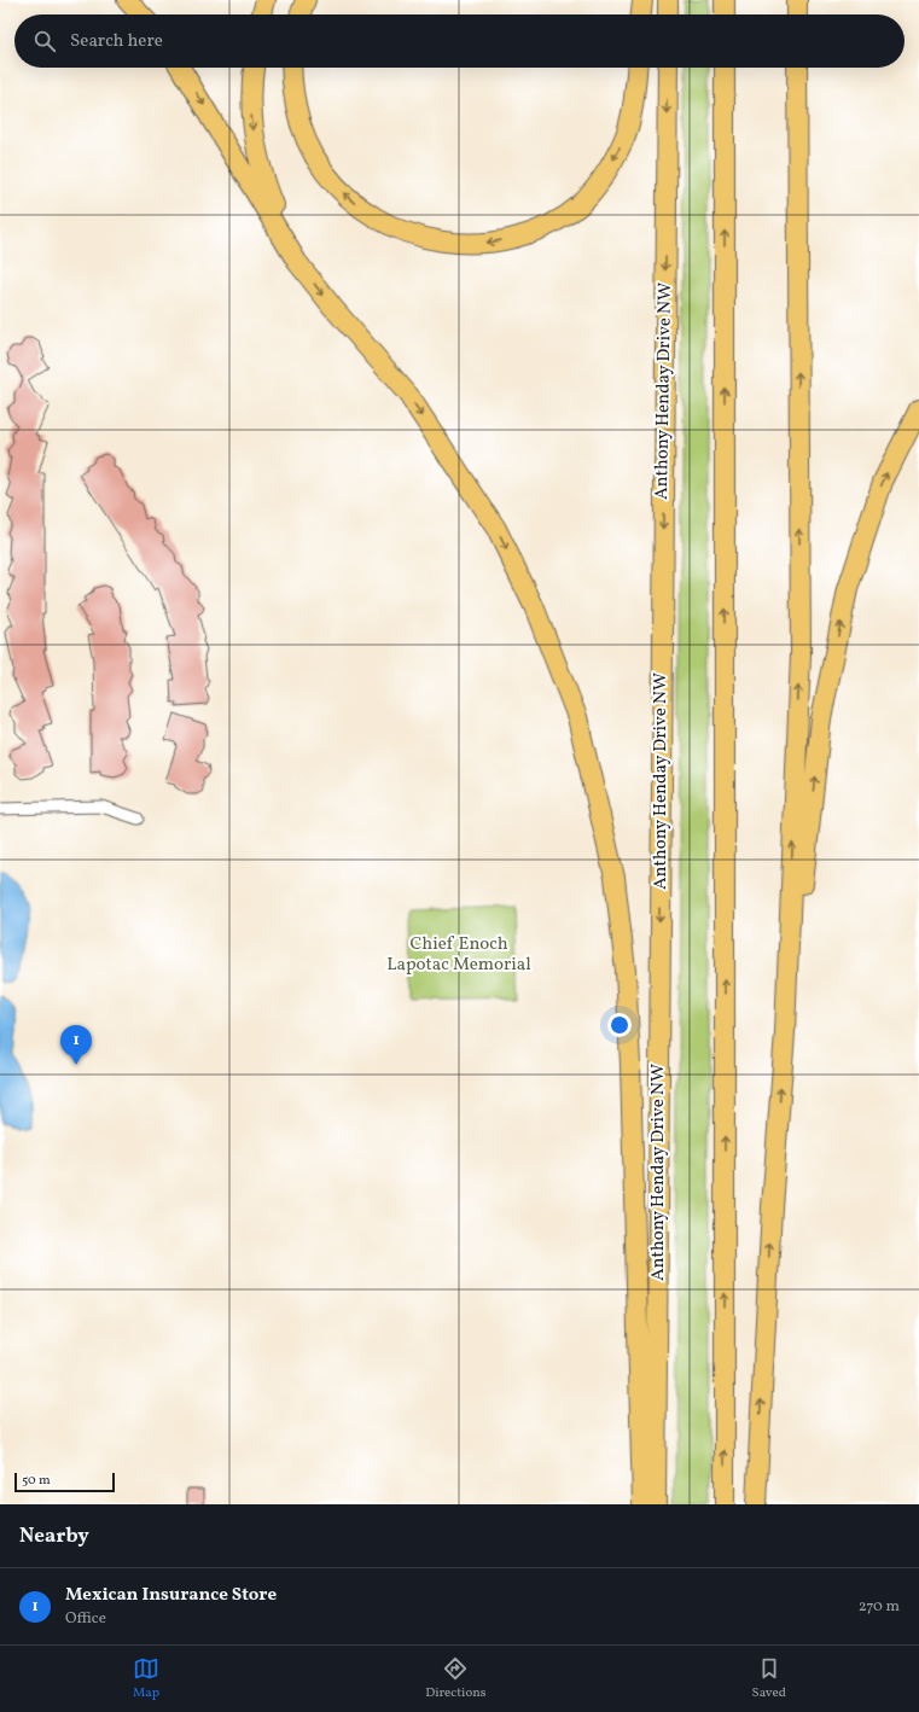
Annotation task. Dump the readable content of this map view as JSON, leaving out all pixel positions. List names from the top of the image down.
{
  "streets": {
    "highway": ["Anthony Henday Drive NW"]
  },
  "parks": ["Chief Enoch Lapotac Memorial"],
  "scale_bar": "50 m",
  "page": {
    "search": "Search here",
    "pins": "1",
    "scale": "50 m",
    "heading": "Nearby",
    "list": [
      {
        "mark": "1",
        "name": "Mexican Insurance Store",
        "note": "Office",
        "value": "270 m"
      }
    ],
    "nav": ["Map", "Directions", "Saved"]
  }
}
